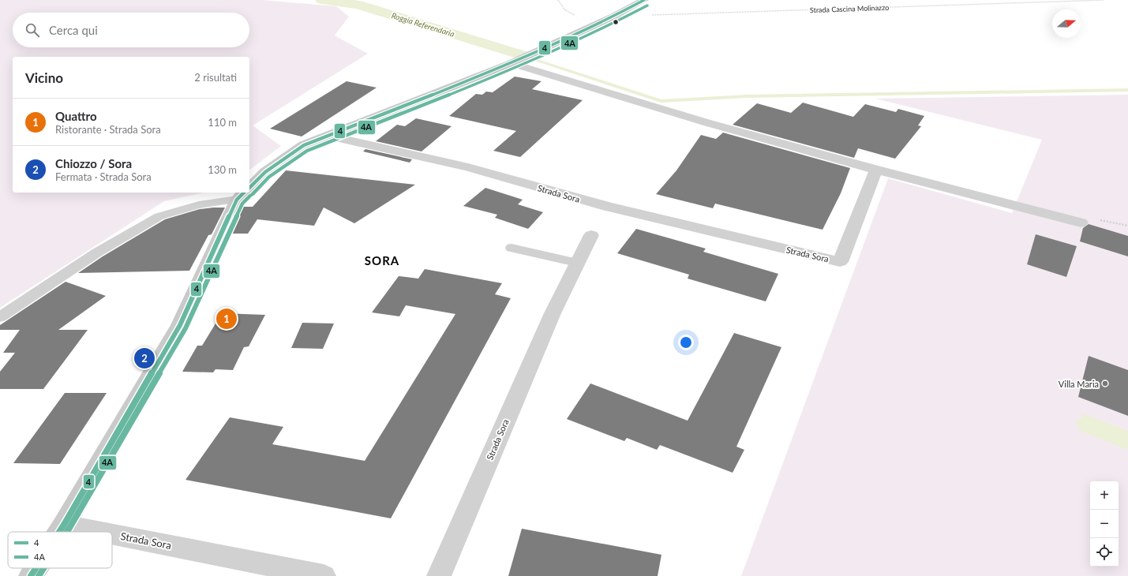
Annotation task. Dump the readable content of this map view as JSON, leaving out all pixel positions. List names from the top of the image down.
{
  "streets": {
    "street": ["Strada Sora"],
    "path": ["Strada Cascina Molinazzo"]
  },
  "districts": ["SORA"],
  "water": ["Roggia Referendaria"],
  "places": ["Villa Maria"],
  "lines": ["transit line 4", "transit line 4A"],
  "legend": ["4", "4A"],
  "north": "right",
  "page": {
    "search": "Cerca qui",
    "heading": ["Vicino", "2 risultati"],
    "list": [
      {
        "mark": "1",
        "name": "Quattro",
        "note": "Ristorante · Strada Sora",
        "value": "110 m"
      },
      {
        "mark": "2",
        "name": "Chiozzo / Sora",
        "note": "Fermata · Strada Sora",
        "value": "130 m"
      }
    ],
    "pins": ["1", "2"],
    "map_buttons": ["+", "−"]
  }
}
